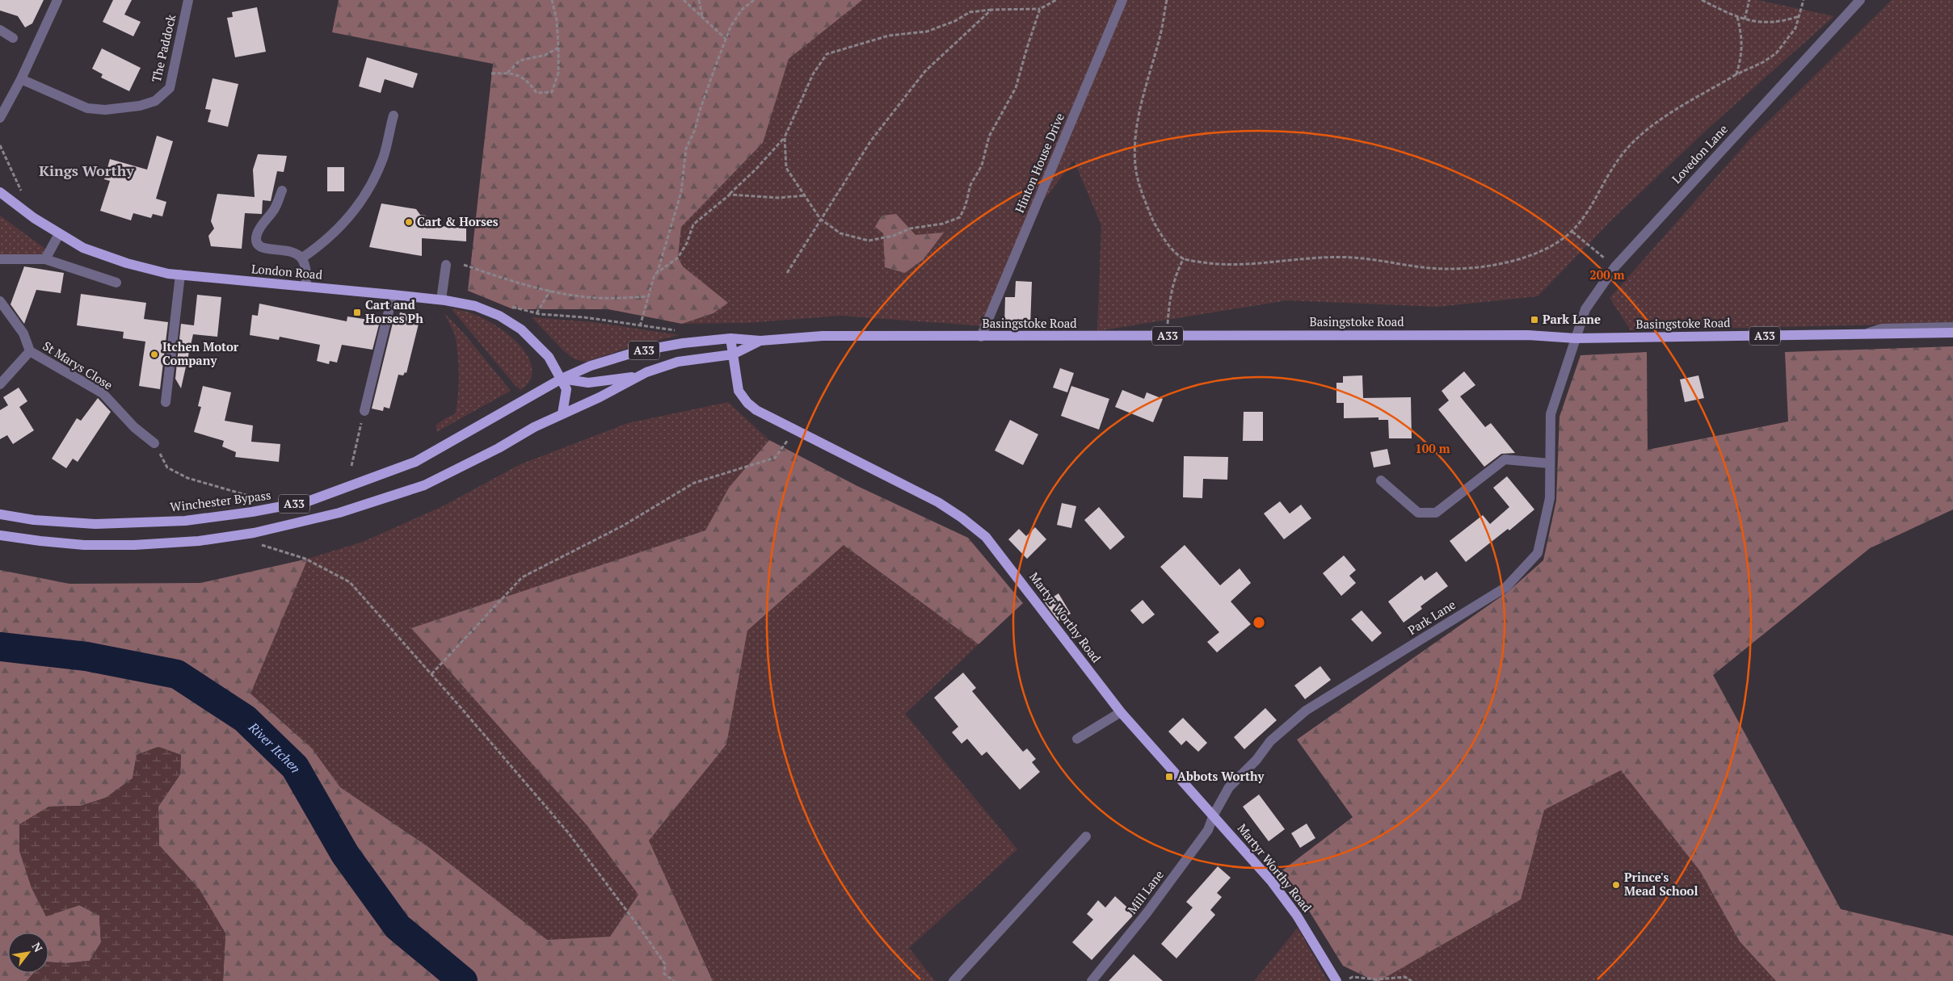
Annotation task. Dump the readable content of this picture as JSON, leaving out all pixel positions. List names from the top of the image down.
{
  "streets": {
    "main road": [
      "London Road",
      "Basingstoke Road",
      "A33",
      "Winchester Bypass",
      "Martyr Worthy Road"
    ],
    "street": [
      "The Paddock",
      "Lovedon Lane",
      "Hinton House Drive",
      "St Marys Close",
      "Park Lane",
      "Mill Lane"
    ]
  },
  "crossings": [
    ["Lovedon Lane", "Basingstoke Road"],
    ["Lovedon Lane", "Park Lane"],
    ["Hinton House Drive", "Basingstoke Road"],
    ["London Road", "Basingstoke Road"],
    ["London Road", "A33"],
    ["London Road", "Winchester Bypass"],
    ["Basingstoke Road", "A33"],
    ["Basingstoke Road", "Winchester Bypass"],
    ["Basingstoke Road", "Martyr Worthy Road"],
    ["Basingstoke Road", "Park Lane"],
    ["Martyr Worthy Road", "Park Lane"],
    ["Martyr Worthy Road", "Mill Lane"],
    ["Park Lane", "Mill Lane"]
  ],
  "districts": ["Kings Worthy"],
  "water": ["River Itchen"],
  "places": {
    "other": ["Cart & Horses", "Itchen Motor Company", "Prince's Mead School"],
    "transit": ["Cart and Horses Ph", "Park Lane", "Abbots Worthy"]
  },
  "north": "top right",
  "rings": ["200 m", "100 m"]
}
